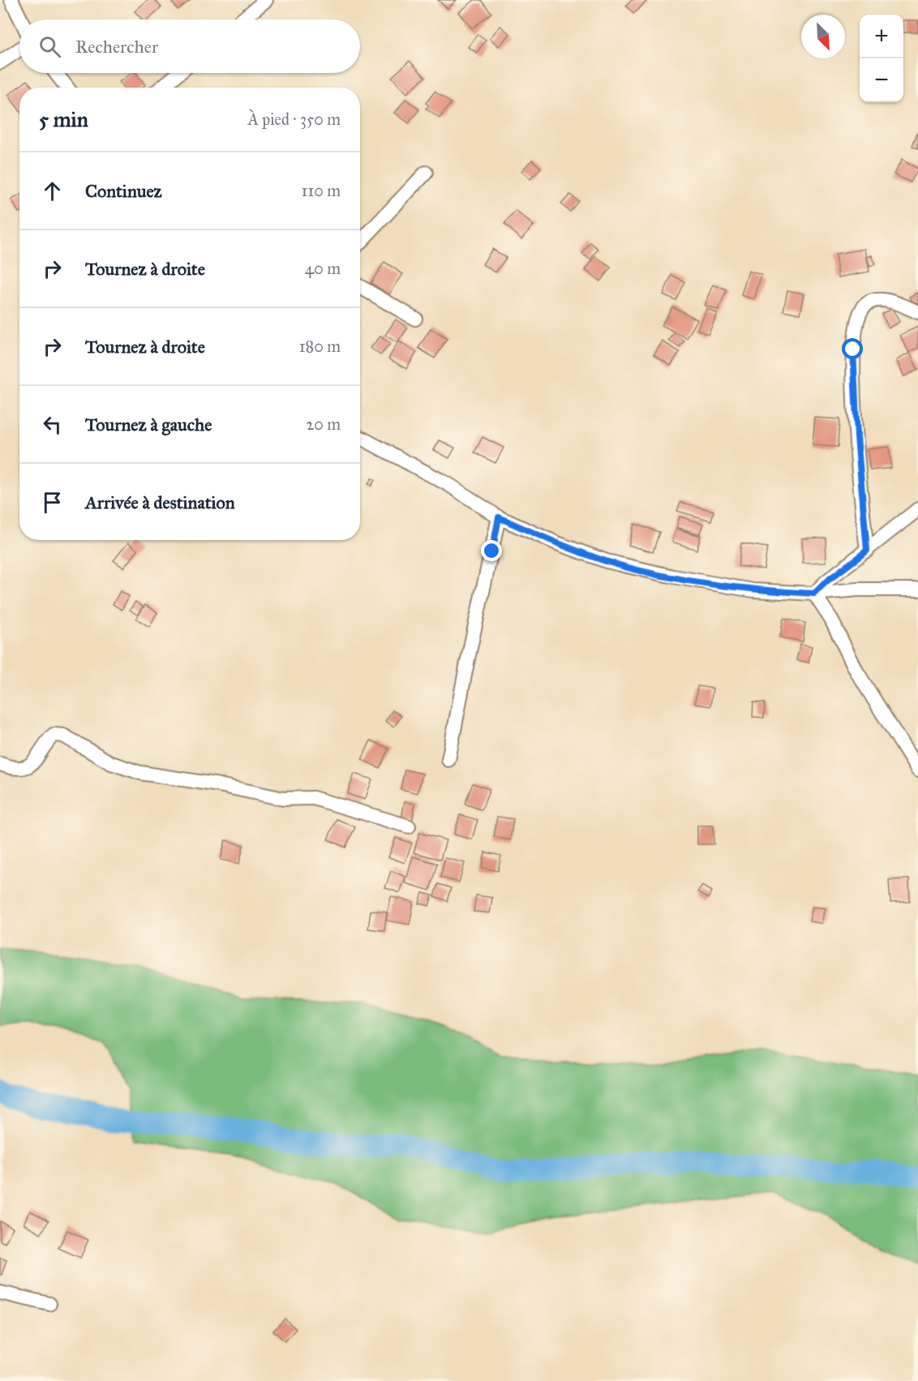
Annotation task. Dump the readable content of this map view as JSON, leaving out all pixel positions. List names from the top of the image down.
{
  "north": "bottom right",
  "page": {
    "map_buttons": ["+", "−"],
    "search": "Rechercher",
    "heading": ["5 min", "À pied · 350 m"],
    "list": [
      ["Continuez", "110 m"],
      ["Tournez à droite", "40 m"],
      ["Tournez à droite", "180 m"],
      ["Tournez à gauche", "20 m"],
      "Arrivée à destination"
    ]
  }
}
